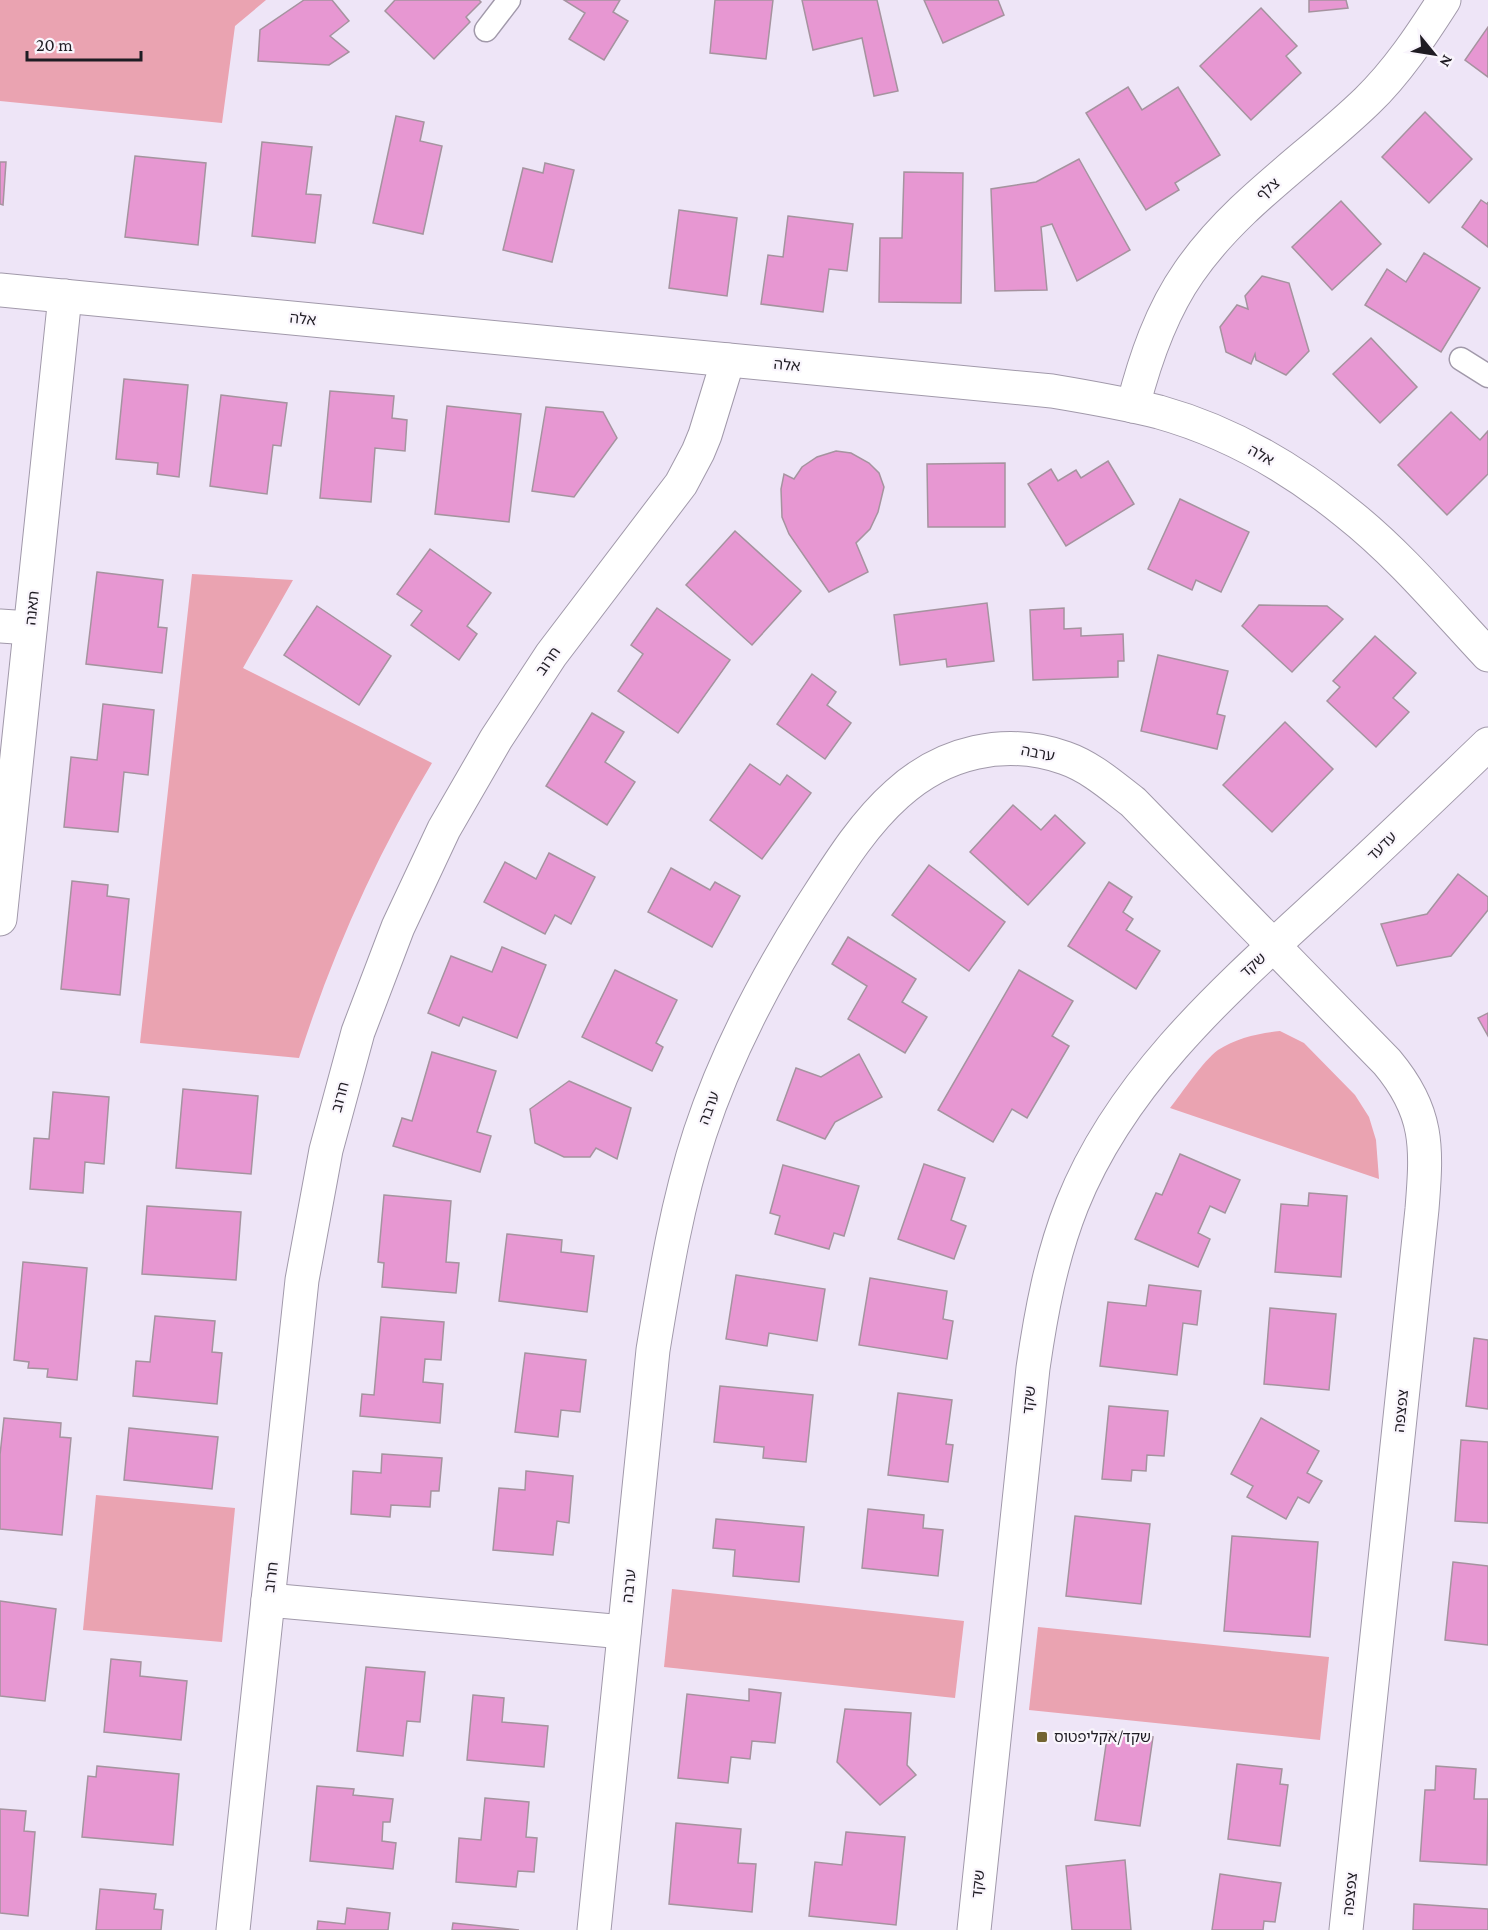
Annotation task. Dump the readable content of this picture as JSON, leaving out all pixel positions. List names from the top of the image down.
{
  "streets": {
    "street": [
      "צלף",
      "אלה",
      "תאנה",
      "חרוב",
      "ערבה",
      "עדעד",
      "שקד",
      "צפצפה"
    ]
  },
  "crossings": [
    ["צלף", "אלה"],
    ["אלה", "תאנה"],
    ["אלה", "חרוב"],
    ["ערבה", "עדעד"],
    ["ערבה", "שקד"],
    ["ערבה", "צפצפה"],
    ["עדעד", "שקד"],
    ["עדעד", "צפצפה"],
    ["שקד", "צפצפה"]
  ],
  "places": {
    "transit": ["שקד/אקליפטוס"]
  },
  "scale_bar": "20 m",
  "north": "bottom right"
}
